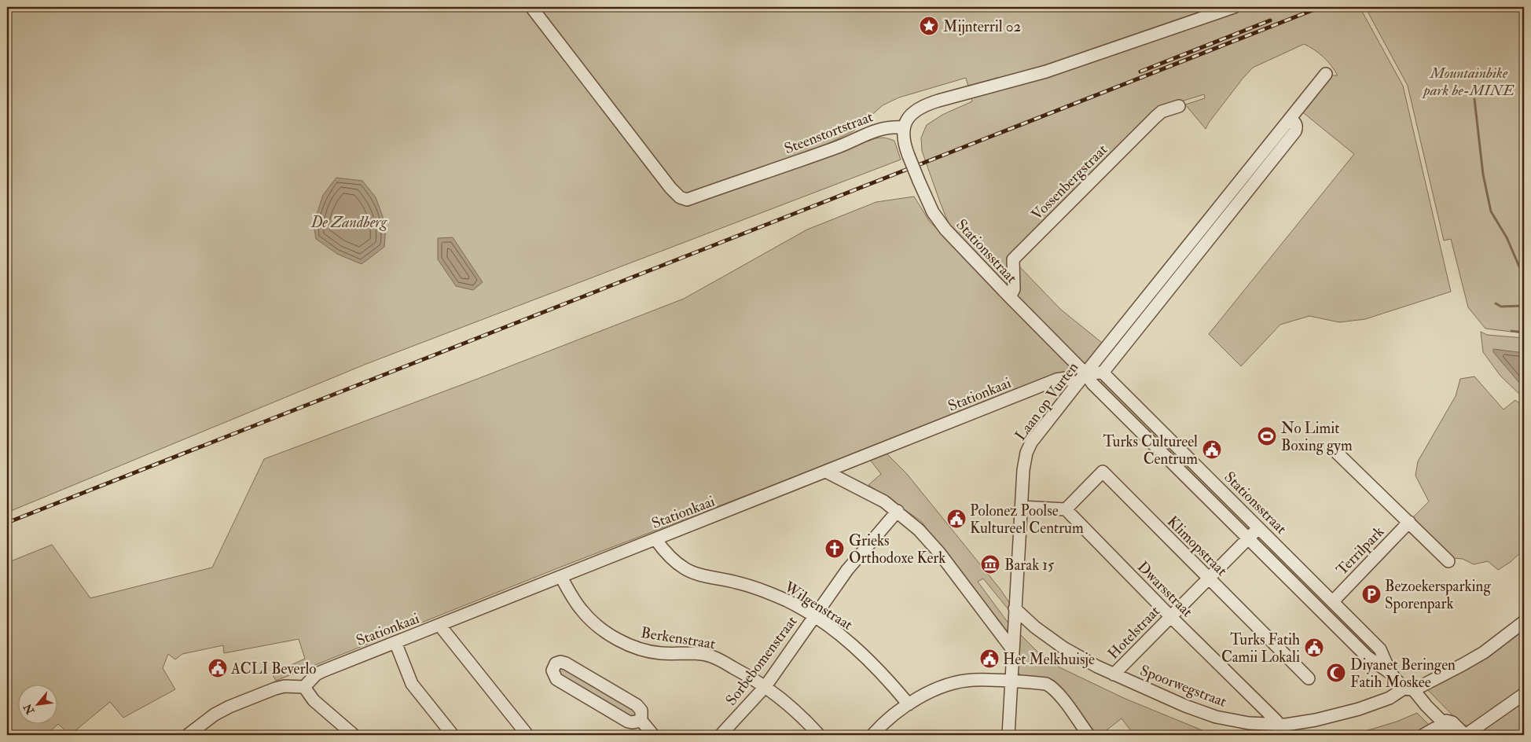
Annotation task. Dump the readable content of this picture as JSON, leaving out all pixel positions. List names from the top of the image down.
{
  "streets": {
    "street": [
      "Steenstortstraat",
      "Vossenbergstraat",
      "Stationsstraat",
      "Stationkaai",
      "Laan op Vurten",
      "Klimopstraat",
      "Terrilpark",
      "Dwarsstraat",
      "Wilgenstraat",
      "Hotelstraat",
      "Berkenstraat",
      "Sorbebomenstraat",
      "Spoorwegstraat"
    ]
  },
  "crossings": [
    ["Steenstortstraat", "Stationsstraat"],
    ["Vossenbergstraat", "Stationsstraat"],
    ["Stationsstraat", "Laan op Vurten"],
    ["Stationsstraat", "Terrilpark"],
    ["Stationsstraat", "Hotelstraat"],
    ["Stationsstraat", "Spoorwegstraat"],
    ["Stationkaai", "Laan op Vurten"],
    ["Stationkaai", "Wilgenstraat"],
    ["Stationkaai", "Berkenstraat"],
    ["Laan op Vurten", "Spoorwegstraat"],
    ["Klimopstraat", "Dwarsstraat"],
    ["Klimopstraat", "Hotelstraat"],
    ["Dwarsstraat", "Hotelstraat"],
    ["Wilgenstraat", "Sorbebomenstraat"],
    ["Hotelstraat", "Spoorwegstraat"],
    ["Berkenstraat", "Sorbebomenstraat"]
  ],
  "water": ["De Zandberg"],
  "parks": ["Mountainbike park be-MINE"],
  "places": {
    "place": ["Mijnterril 02"],
    "sports": ["No Limit Boxing gym"],
    "public building": [
      "Turks Cultureel Centrum",
      "Polonez Poolse Kultureel Centrum",
      "Turks Fatih Camii Lokali",
      "Het Melkhuisje",
      "ACLI Beverlo"
    ],
    "church": ["Grieks Orthodoxe Kerk"],
    "museum": ["Barak 15"],
    "parking": ["Bezoekersparking Sporenpark"],
    "mosque": ["Diyanet Beringen Fatih Moskee"]
  },
  "north": "bottom left"
}
